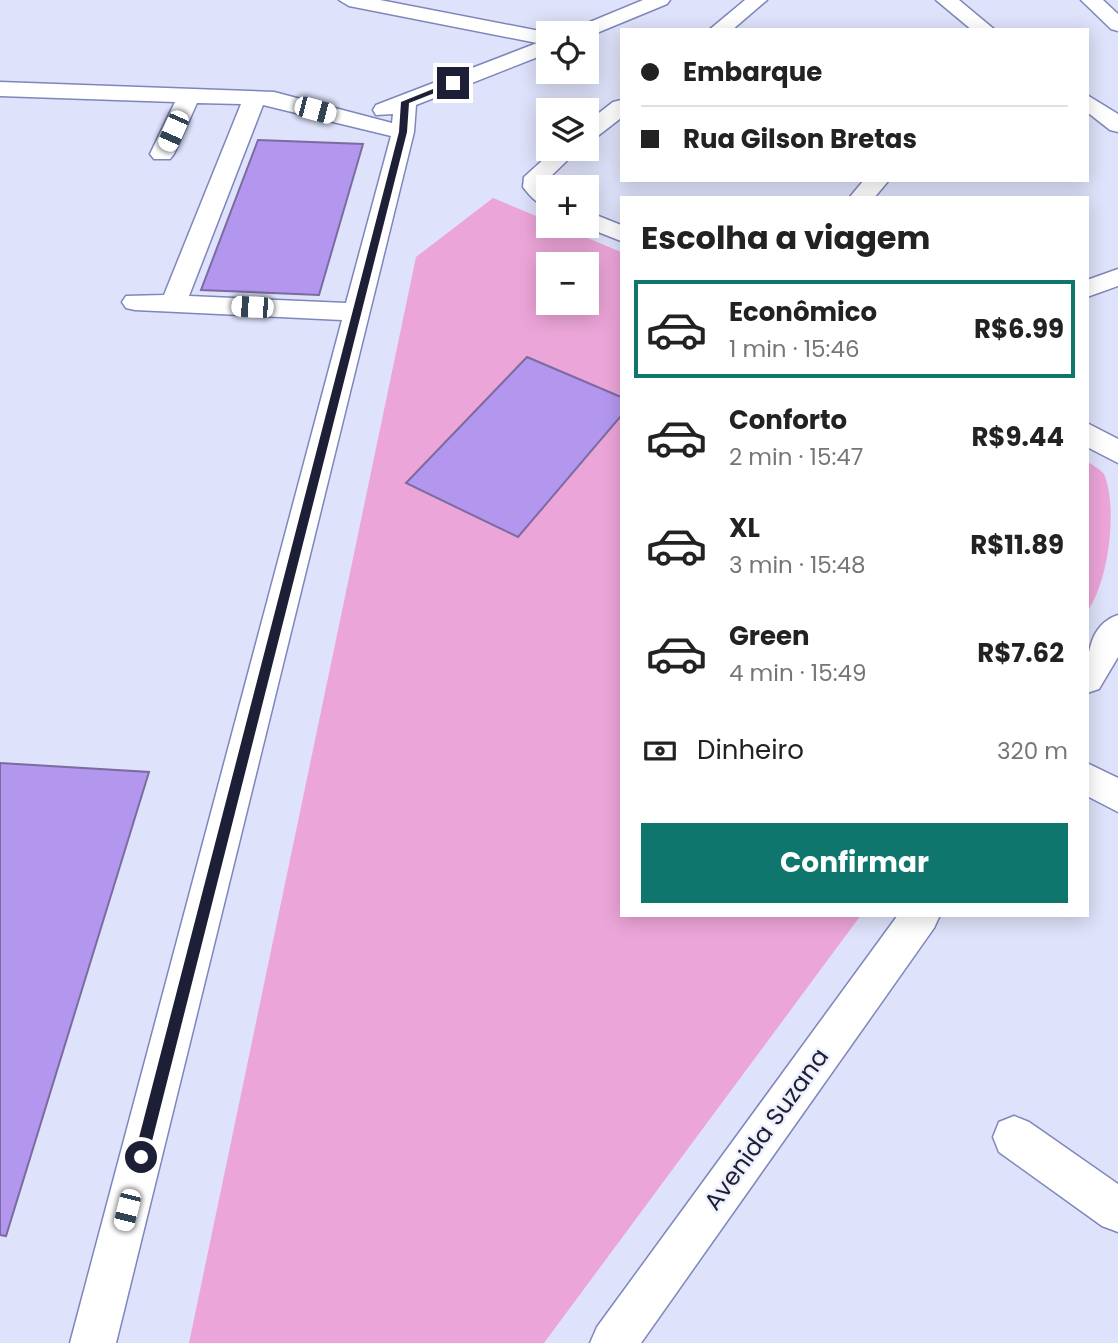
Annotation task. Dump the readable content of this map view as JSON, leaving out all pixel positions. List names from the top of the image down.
{
  "streets": {
    "street": ["Avenida Suzana"]
  },
  "page": {
    "map_buttons": ["+", "−"],
    "banner": ["Embarque", "Rua Gilson Bretas"],
    "heading": "Escolha a viagem",
    "list": [
      {
        "name": "Econômico",
        "note": "1 min · 15:46",
        "value": "R$6.99"
      },
      {
        "name": "Conforto",
        "note": "2 min · 15:47",
        "value": "R$9.44"
      },
      {
        "name": "XL",
        "note": "3 min · 15:48",
        "value": "R$11.89"
      },
      {
        "name": "Green",
        "note": "4 min · 15:49",
        "value": "R$7.62"
      }
    ],
    "pay": ["Dinheiro", "320 m"],
    "buttons": "Confirmar"
  }
}
